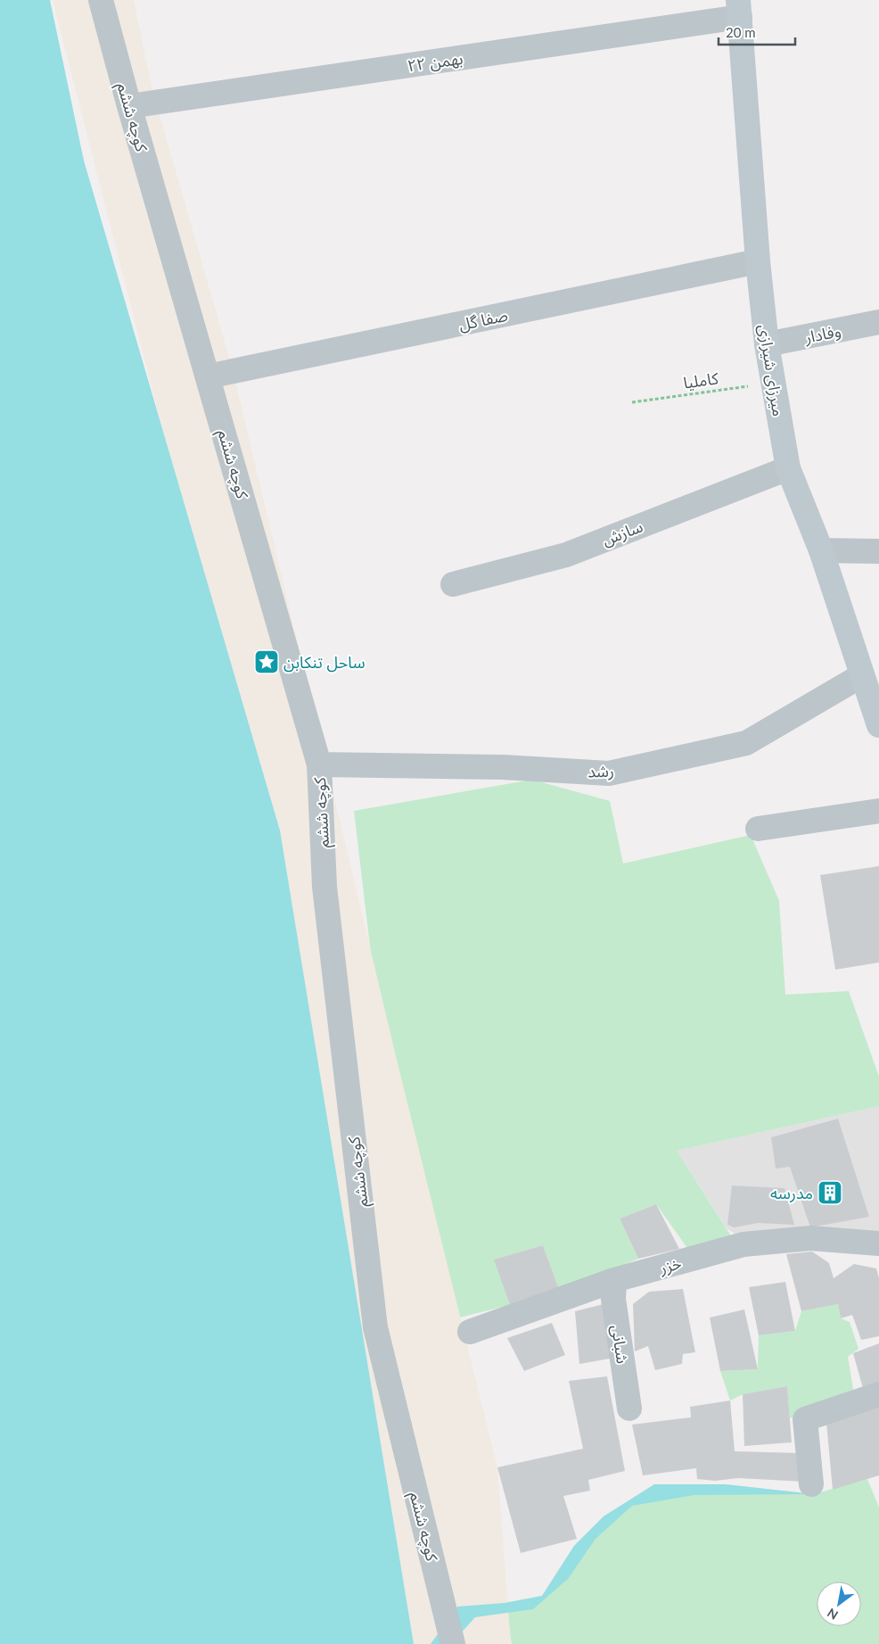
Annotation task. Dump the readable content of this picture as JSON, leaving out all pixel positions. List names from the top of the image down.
{
  "streets": {
    "main road": ["میرزای شیرازی"],
    "street": [
      "۲۲ بهمن",
      "کوچه ششم",
      "صفا گل",
      "وفادار",
      "سازش",
      "رشد",
      "خزر",
      "شبانی"
    ],
    "path": ["کاملیا"]
  },
  "crossings": [
    ["۲۲ بهمن", "کوچه ششم"],
    ["۲۲ بهمن", "میرزای شیرازی"],
    ["کوچه ششم", "صفا گل"],
    ["کوچه ششم", "رشد"],
    ["صفا گل", "میرزای شیرازی"],
    ["وفادار", "میرزای شیرازی"],
    ["میرزای شیرازی", "کاملیا"],
    ["میرزای شیرازی", "سازش"],
    ["میرزای شیرازی", "رشد"],
    ["خزر", "شبانی"]
  ],
  "places": {
    "place": ["ساحل تنکابن"],
    "building": ["مدرسه"]
  },
  "scale_bar": "20 m",
  "north": "bottom left"
}
